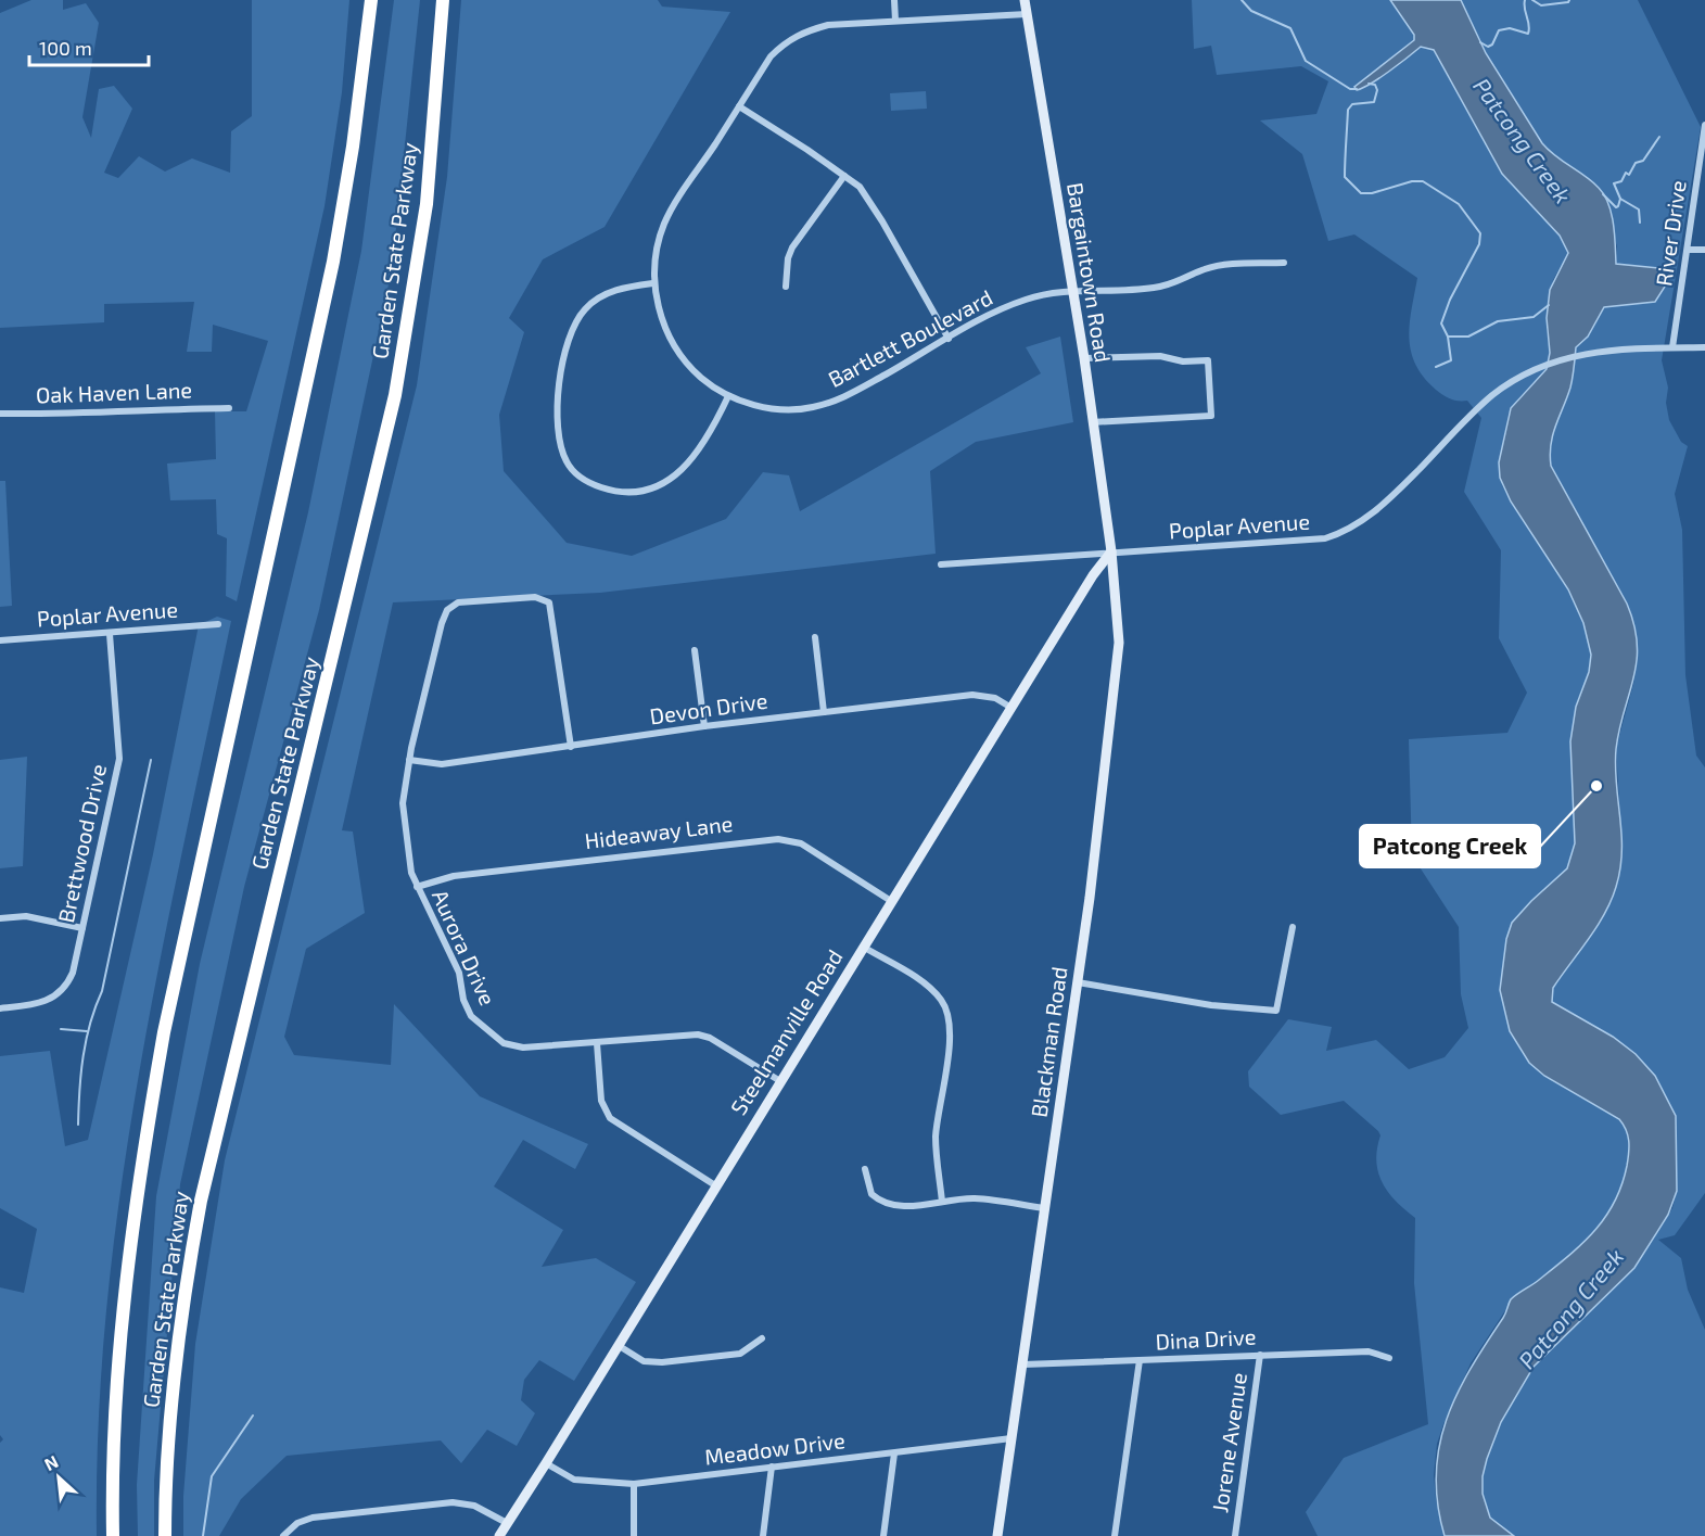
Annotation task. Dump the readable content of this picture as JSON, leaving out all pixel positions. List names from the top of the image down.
{
  "streets": {
    "highway": ["Garden State Parkway"],
    "main road": ["Bargaintown Road", "Steelmanville Road", "Blackman Road"],
    "street": [
      "River Drive",
      "Bartlett Boulevard",
      "Oak Haven Lane",
      "Poplar Avenue",
      "Devon Drive",
      "Hideaway Lane",
      "Brettwood Drive",
      "Aurora Drive",
      "Dina Drive",
      "Jorene Avenue",
      "Meadow Drive"
    ]
  },
  "crossings": [
    ["River Drive", "Poplar Avenue"],
    ["Bargaintown Road", "Bartlett Boulevard"],
    ["Bargaintown Road", "Poplar Avenue"],
    ["Bargaintown Road", "Steelmanville Road"],
    ["Bargaintown Road", "Blackman Road"],
    ["Poplar Avenue", "Brettwood Drive"],
    ["Poplar Avenue", "Steelmanville Road"],
    ["Poplar Avenue", "Blackman Road"],
    ["Devon Drive", "Aurora Drive"],
    ["Devon Drive", "Steelmanville Road"],
    ["Hideaway Lane", "Aurora Drive"],
    ["Hideaway Lane", "Steelmanville Road"],
    ["Aurora Drive", "Steelmanville Road"],
    ["Steelmanville Road", "Blackman Road"],
    ["Steelmanville Road", "Meadow Drive"],
    ["Blackman Road", "Dina Drive"],
    ["Blackman Road", "Meadow Drive"],
    ["Dina Drive", "Jorene Avenue"]
  ],
  "water": ["Patcong Creek"],
  "places": ["Patcong Creek"],
  "scale_bar": "100 m",
  "north": "top left"
}
